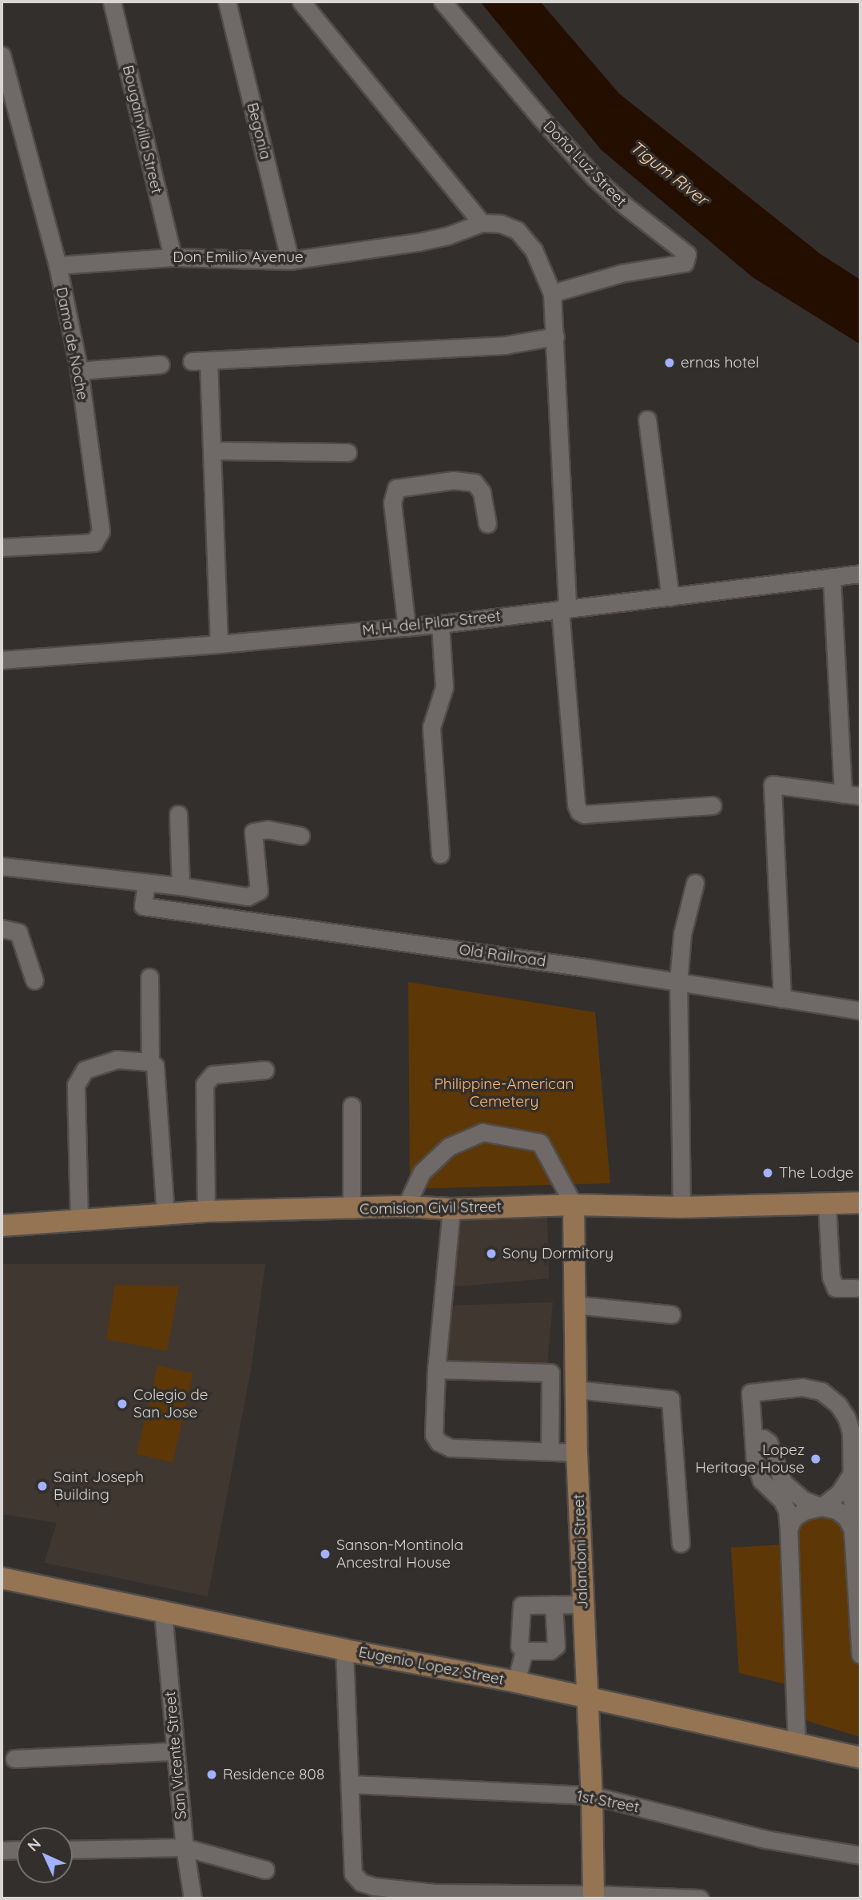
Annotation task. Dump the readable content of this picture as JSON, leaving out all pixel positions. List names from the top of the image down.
{
  "streets": {
    "main road": ["Comision Civil Street", "Jalandoni Street", "Eugenio Lopez Street"],
    "street": [
      "Bougainvilla Street",
      "Begonia",
      "Doña Luz Street",
      "Don Emilio Avenue",
      "Dama de Noche",
      "M. H. del Pilar Street",
      "Old Railroad",
      "San Vicente Street",
      "1st Street"
    ]
  },
  "crossings": [
    ["Bougainvilla Street", "Don Emilio Avenue"],
    ["Begonia", "Don Emilio Avenue"],
    ["Don Emilio Avenue", "Dama de Noche"],
    ["Comision Civil Street", "Jalandoni Street"],
    ["Jalandoni Street", "Eugenio Lopez Street"],
    ["Jalandoni Street", "1st Street"],
    ["Eugenio Lopez Street", "San Vicente Street"]
  ],
  "water": ["Tigum River"],
  "parks": ["Philippine-American Cemetery"],
  "places": [
    "ernas hotel",
    "The Lodge",
    "Sony Dormitory",
    "Colegio de San Jose",
    "Lopez Heritage House",
    "Saint Joseph Building",
    "Sanson-Montinola Ancestral House",
    "Residence 808"
  ],
  "north": "top left"
}
